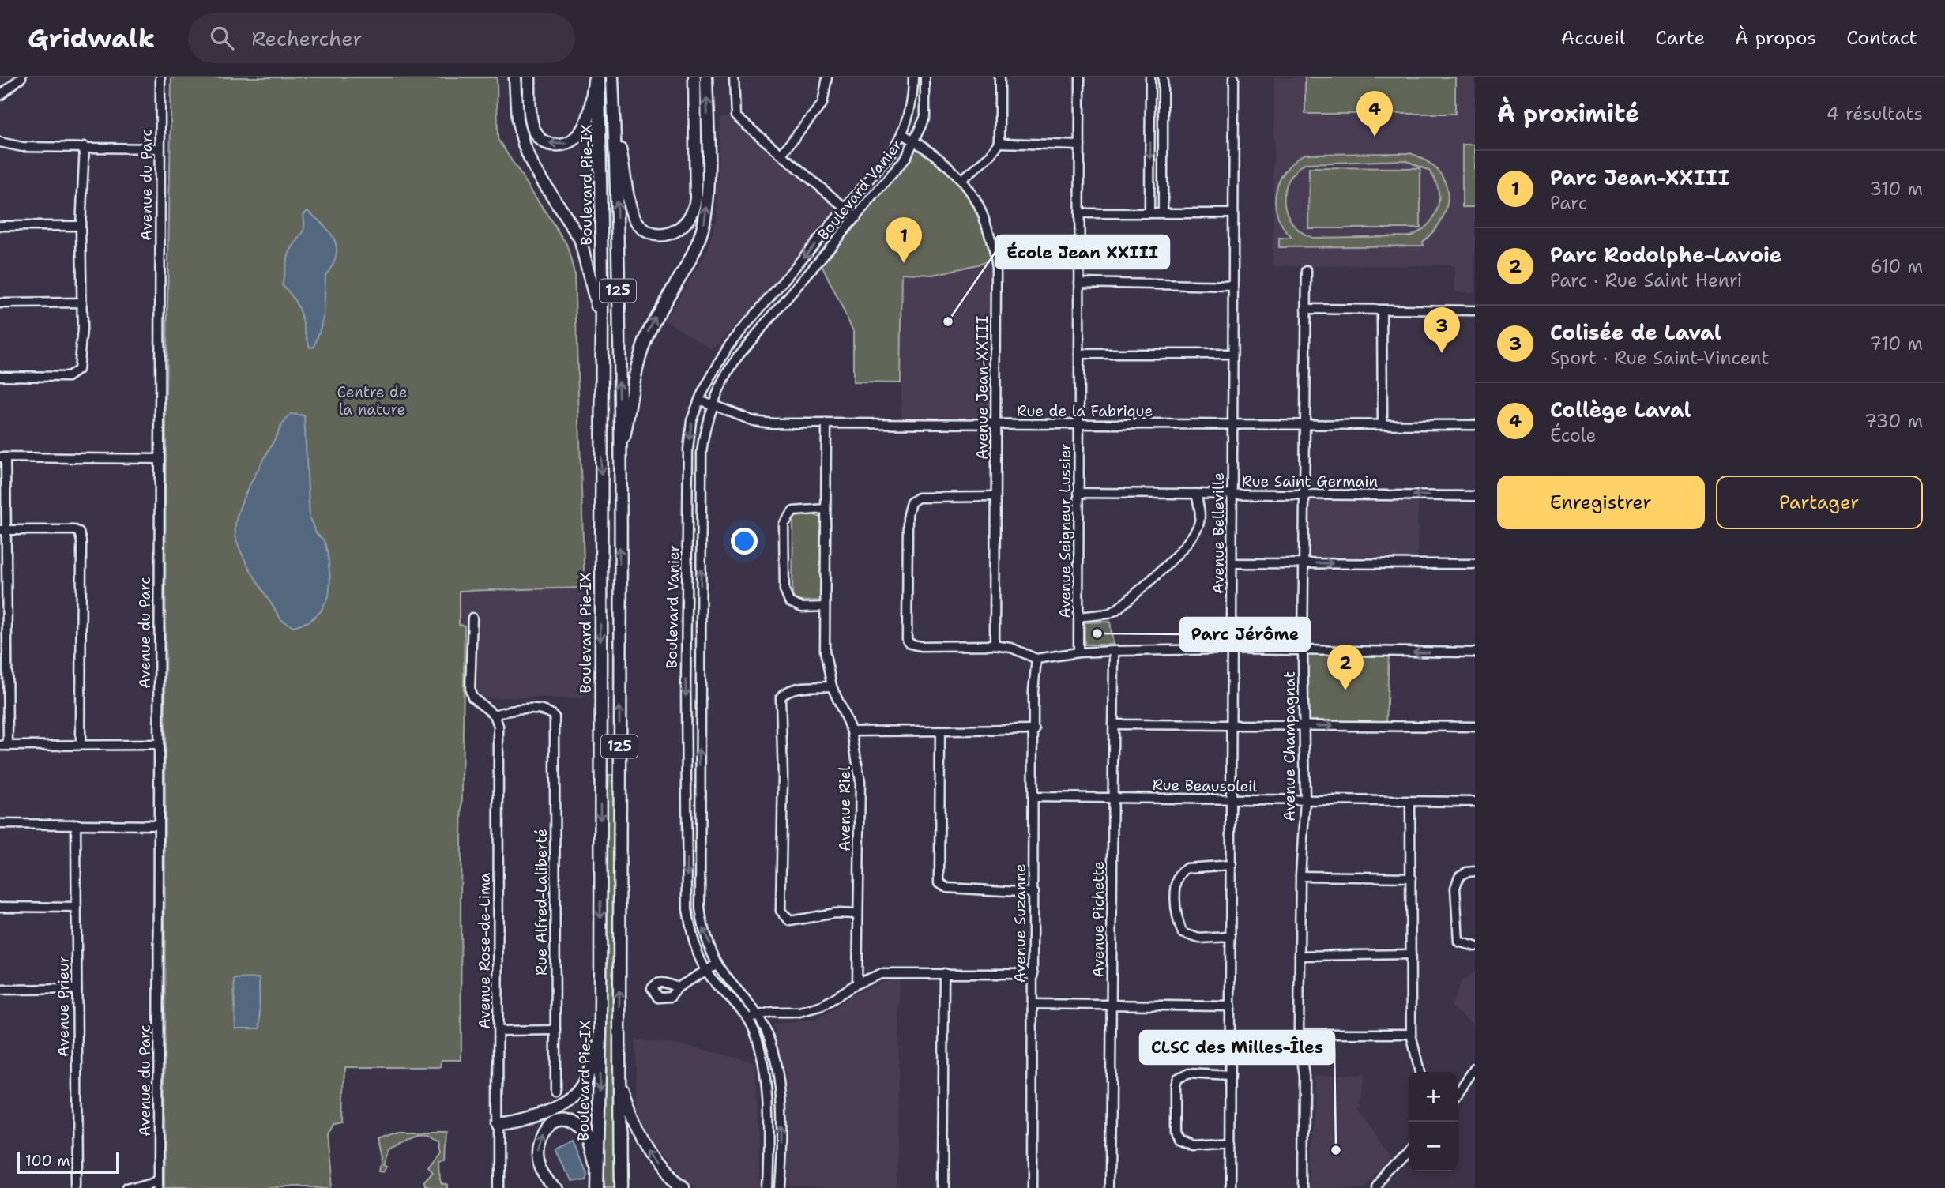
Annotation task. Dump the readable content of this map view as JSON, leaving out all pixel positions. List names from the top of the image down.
{
  "streets": {
    "highway": ["Boulevard Pie-IX", "125"],
    "street": [
      "Avenue du Parc",
      "Boulevard Vanier",
      "Avenue Jean-XXIII",
      "Rue de la Fabrique",
      "Rue Saint Germain",
      "Avenue Seigneur Lussier",
      "Avenue Belleville",
      "Avenue Champagnat",
      "Rue Beausoleil",
      "Avenue Riel",
      "Rue Alfred-Laliberté",
      "Avenue Pichette",
      "Avenue Suzanne",
      "Avenue Rose-de-Lima",
      "Avenue Prieur"
    ]
  },
  "crossings": [
    ["Boulevard Vanier", "Avenue Jean-XXIII"],
    ["Boulevard Vanier", "Rue de la Fabrique"],
    ["Avenue Jean-XXIII", "Rue de la Fabrique"],
    ["Rue de la Fabrique", "Avenue Seigneur Lussier"],
    ["Rue de la Fabrique", "Avenue Belleville"],
    ["Rue de la Fabrique", "Avenue Champagnat"],
    ["Rue de la Fabrique", "Avenue Riel"],
    ["Rue Saint Germain", "Avenue Seigneur Lussier"],
    ["Rue Saint Germain", "Avenue Belleville"],
    ["Rue Saint Germain", "Avenue Champagnat"],
    ["Avenue Belleville", "Rue Beausoleil"],
    ["Avenue Champagnat", "Rue Beausoleil"],
    ["Rue Beausoleil", "Avenue Pichette"],
    ["Rue Beausoleil", "Avenue Suzanne"],
    ["Rue Alfred-Laliberté", "Avenue Rose-de-Lima"]
  ],
  "parks": ["Centre de la nature"],
  "places": ["École Jean XXIII", "Parc Jérôme", "CLSC des Milles-Îles"],
  "scale_bar": "100 m",
  "page": {
    "header": "Gridwalk",
    "search": "Rechercher",
    "nav": [
      "Accueil",
      "Carte",
      "À propos",
      "Contact"
    ],
    "heading": ["À proximité", "4 résultats"],
    "pins": [
      "4",
      "1",
      "3",
      "2"
    ],
    "list": [
      {
        "mark": "1",
        "name": "Parc Jean-XXIII",
        "note": "Parc",
        "value": "310 m"
      },
      {
        "mark": "2",
        "name": "Parc Rodolphe-Lavoie",
        "note": "Parc · Rue Saint Henri",
        "value": "610 m"
      },
      {
        "mark": "3",
        "name": "Colisée de Laval",
        "note": "Sport · Rue Saint-Vincent",
        "value": "710 m"
      },
      {
        "mark": "4",
        "name": "Collège Laval",
        "note": "École",
        "value": "730 m"
      }
    ],
    "buttons": ["Enregistrer", "Partager"],
    "map_buttons": ["+", "−"],
    "scale": "100 m"
  }
}
